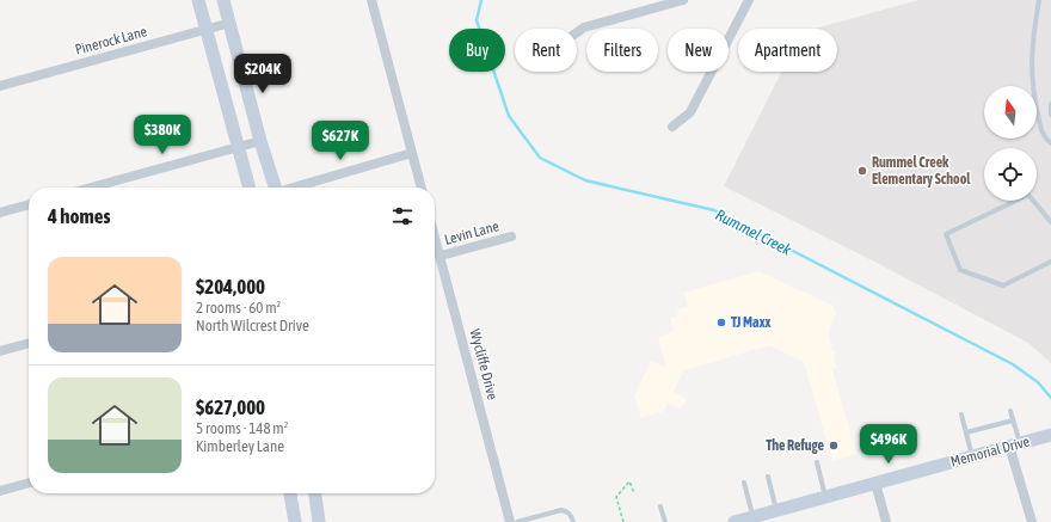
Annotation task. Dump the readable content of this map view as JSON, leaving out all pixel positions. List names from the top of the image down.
{
  "streets": {
    "main road": ["Memorial Drive"],
    "street": ["Pinerock Lane", "Levin Lane", "Wycliffe Drive"]
  },
  "crossings": [
    ["Levin Lane", "Wycliffe Drive"]
  ],
  "water": ["Rummel Creek"],
  "places": ["Rummel Creek Elementary School", "TJ Maxx", "The Refuge"],
  "north": "top",
  "page": {
    "chip": [
      "Buy",
      "Rent",
      "Filters",
      "New",
      "Apartment"
    ],
    "price": [
      "$204K",
      "$380K",
      "$627K",
      "$496K"
    ],
    "heading": "4 homes",
    "list": [
      {
        "name": "$204,000",
        "note": "2 rooms · 60 m² · North Wilcrest Drive"
      },
      {
        "name": "$627,000",
        "note": "5 rooms · 148 m² · Kimberley Lane"
      }
    ]
  }
}
